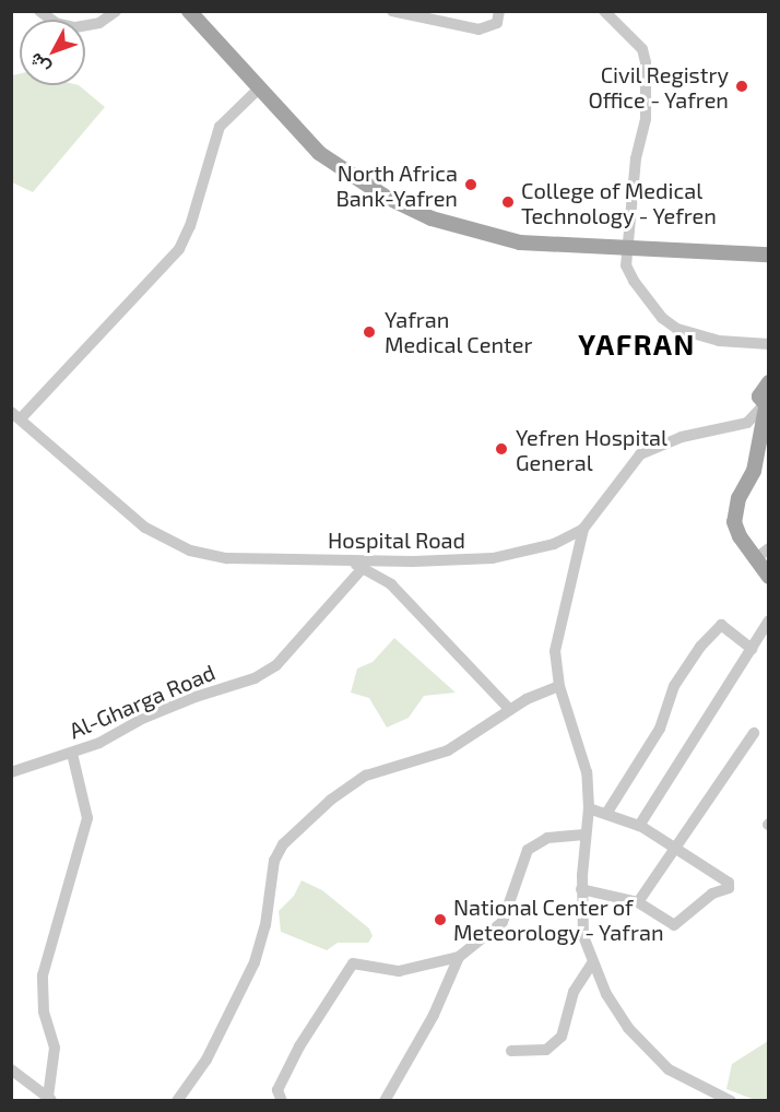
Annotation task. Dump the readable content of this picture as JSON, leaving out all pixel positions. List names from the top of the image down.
{
  "streets": {
    "street": ["Hospital Road", "Al-Gharga Road"]
  },
  "districts": ["YAFRAN"],
  "places": [
    "Civil Registry Office - Yafren",
    "North Africa Bank-Yafren",
    "College of Medical Technology - Yefren",
    "Yafran Medical Center",
    "Yefren Hospital General",
    "National Center of Meteorology - Yafran"
  ],
  "north": "bottom left"
}
